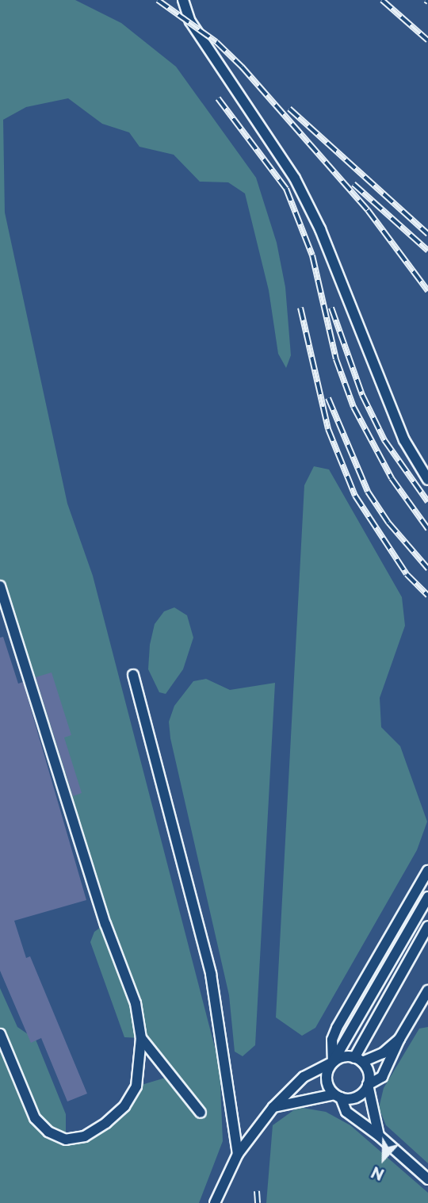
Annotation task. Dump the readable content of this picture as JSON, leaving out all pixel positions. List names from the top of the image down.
{
  "north": "bottom"
}
